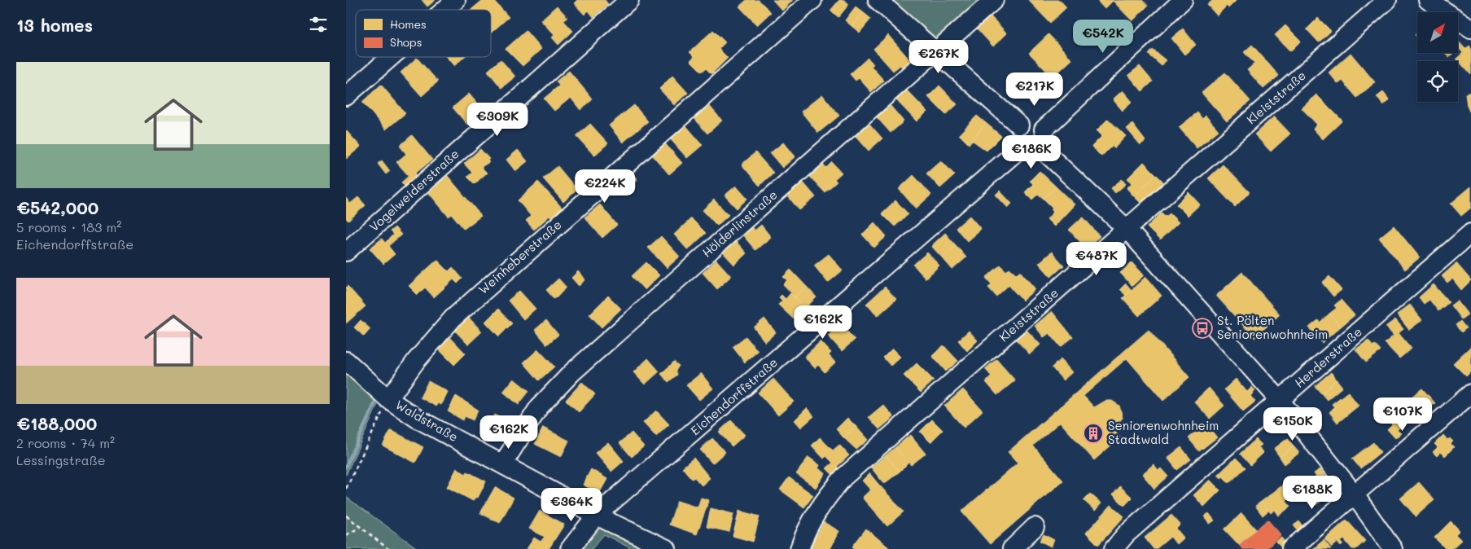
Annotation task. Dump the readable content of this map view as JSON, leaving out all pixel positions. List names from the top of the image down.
{
  "streets": {
    "street": [
      "Kleiststraße",
      "Vogelweiderstraße",
      "Hölderlinstraße",
      "Weinheberstraße",
      "Herderstraße",
      "Eichendorffstraße",
      "Waldstraße"
    ]
  },
  "crossings": [
    ["Hölderlinstraße", "Waldstraße"],
    ["Weinheberstraße", "Waldstraße"],
    ["Eichendorffstraße", "Waldstraße"]
  ],
  "places": {
    "bus stop": ["St. Pölten Seniorenwohnheim"],
    "building": ["Seniorenwohnheim Stadtwald"]
  },
  "legend": ["Homes", "Shops"],
  "north": "top right",
  "page": {
    "heading": "13 homes",
    "price": [
      "€542K",
      "€267K",
      "€217K",
      "€309K",
      "€186K",
      "€224K",
      "€487K",
      "€162K",
      "€107K",
      "€150K",
      "€162K",
      "€188K",
      "€364K"
    ],
    "list": [
      {
        "name": "€542,000",
        "note": "5 rooms · 183 m² · Eichendorffstraße"
      },
      {
        "name": "€188,000",
        "note": "2 rooms · 74 m² · Lessingstraße"
      }
    ]
  }
}
